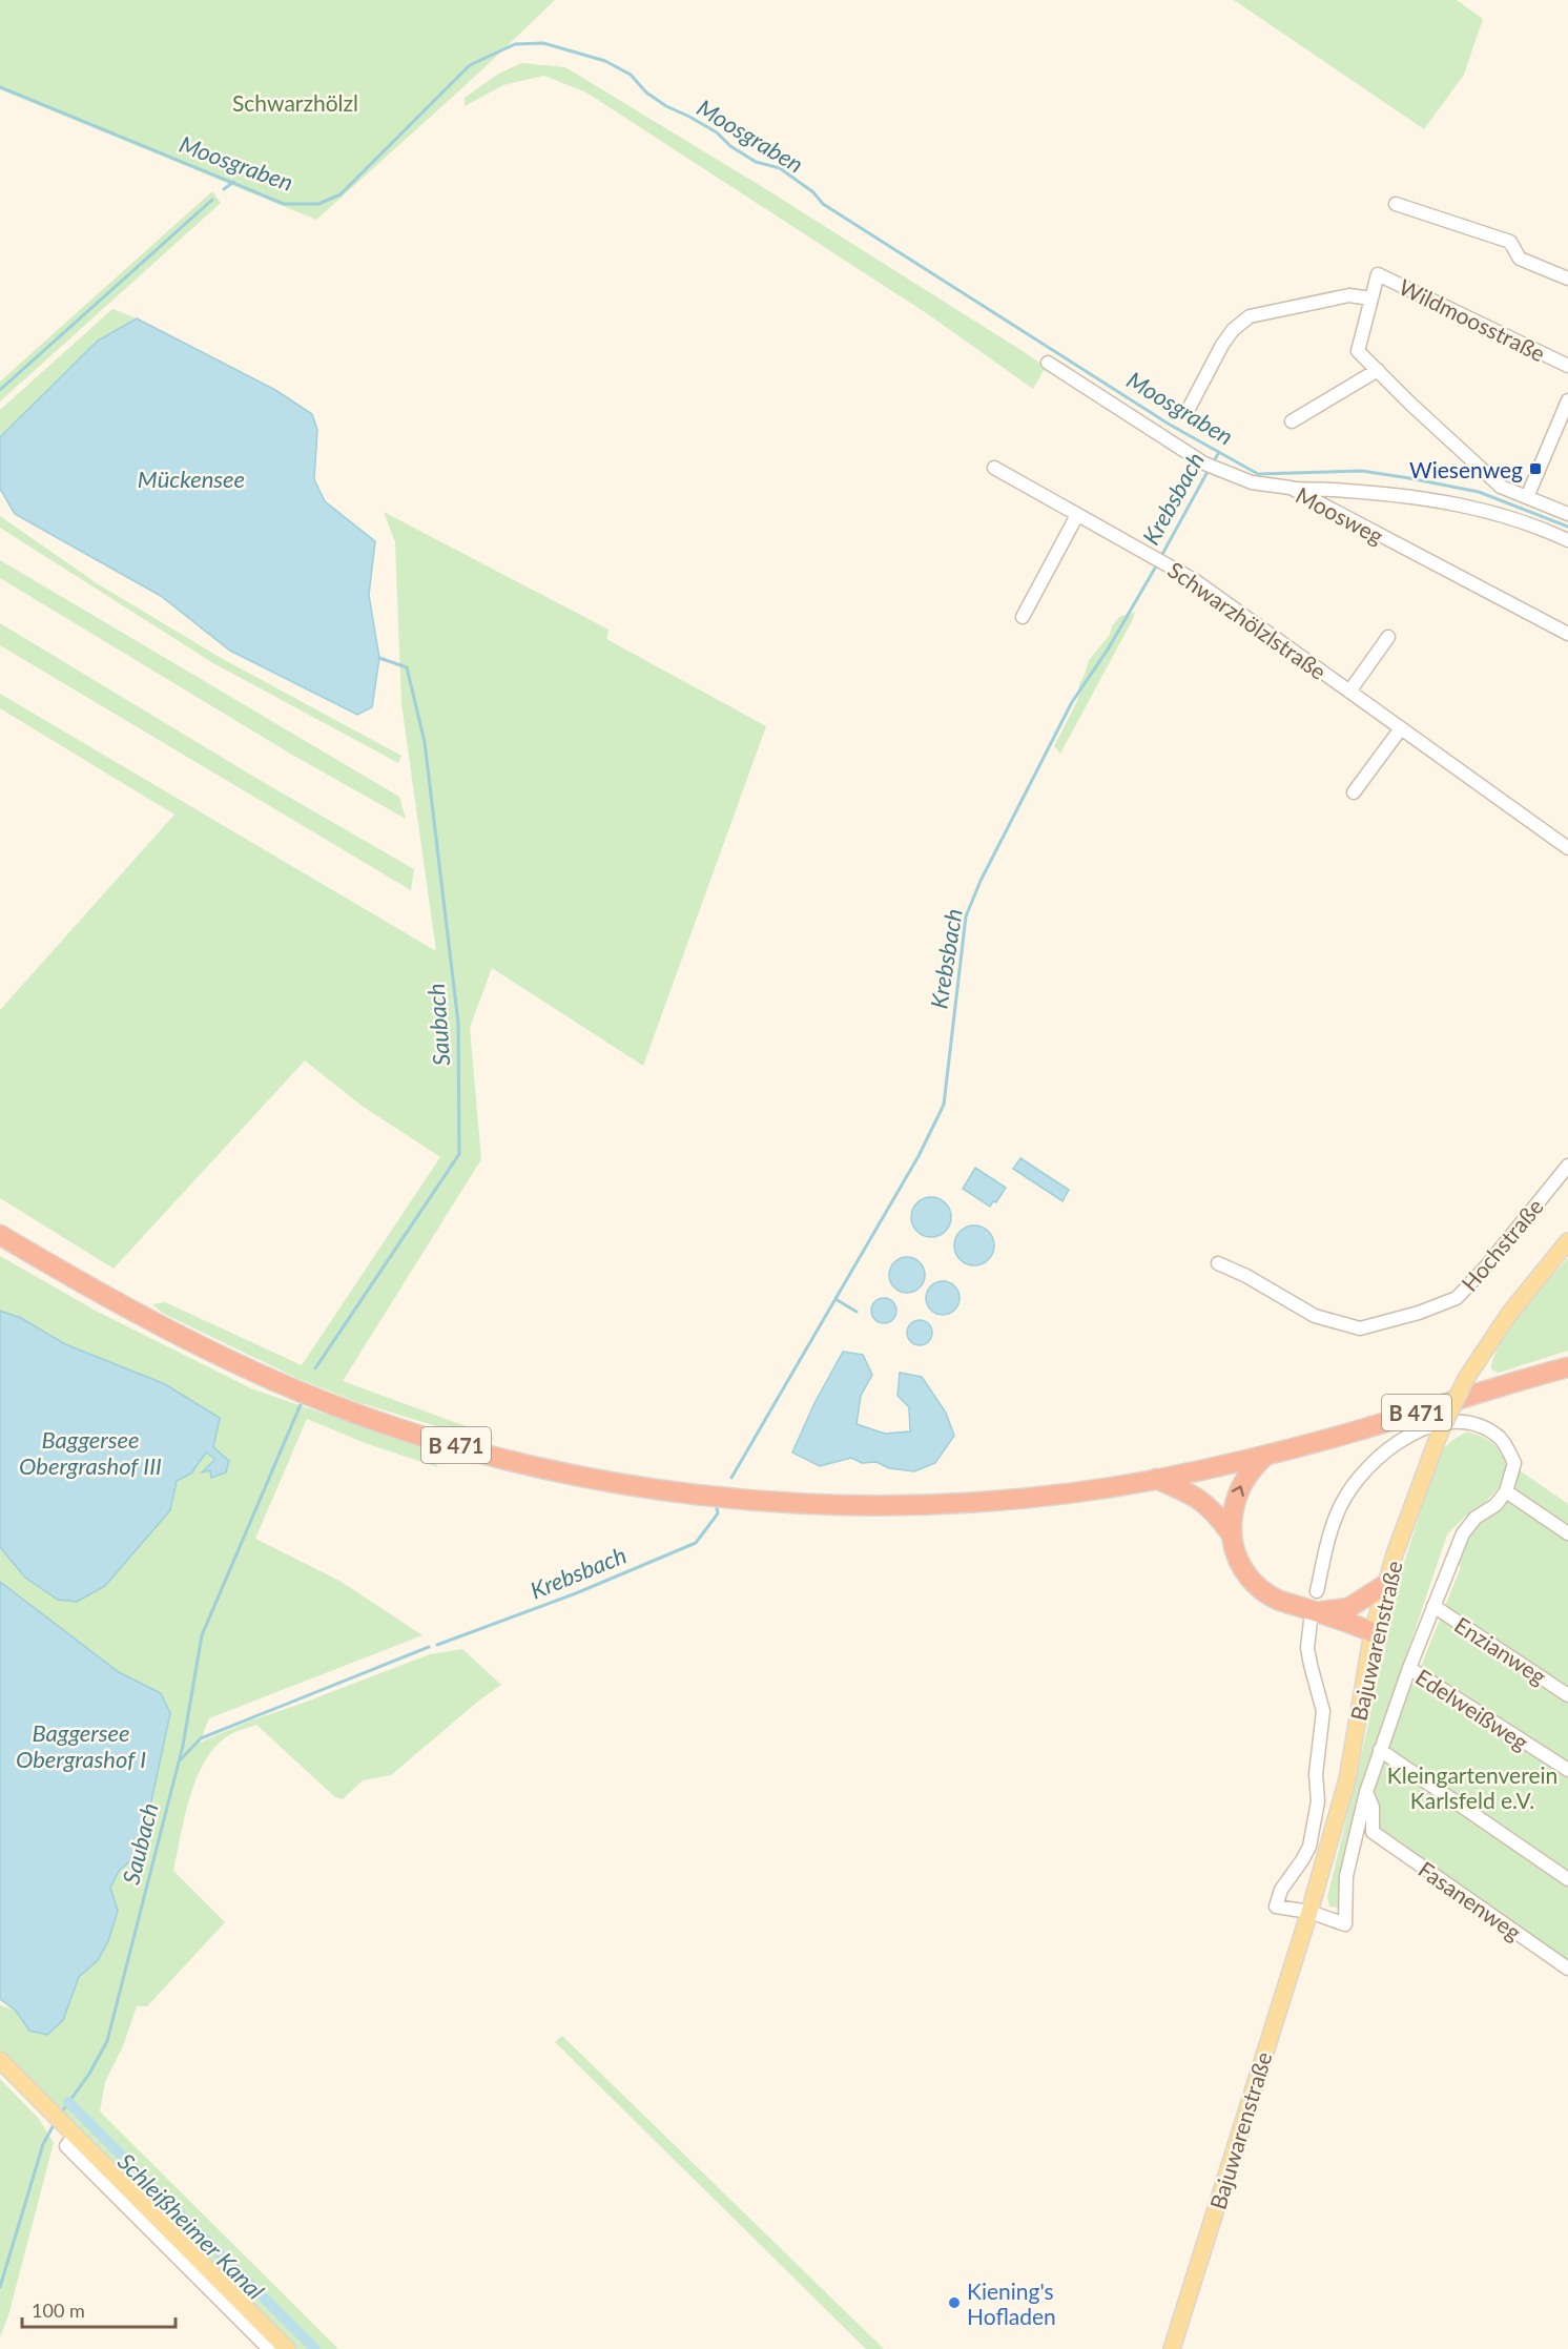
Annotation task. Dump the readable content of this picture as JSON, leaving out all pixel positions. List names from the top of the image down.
{
  "streets": {
    "highway": ["B 471"],
    "main road": ["Bajuwarenstraße"],
    "street": [
      "Wildmoosstraße",
      "Moosweg",
      "Schwarzhölzlstraße",
      "Hochstraße",
      "Enzianweg",
      "Edelweißweg",
      "Fasanenweg"
    ]
  },
  "crossings": [
    ["Bajuwarenstraße", "Enzianweg"],
    ["Bajuwarenstraße", "Edelweißweg"],
    ["Bajuwarenstraße", "Fasanenweg"]
  ],
  "water": [
    "Moosgraben",
    "Mückensee",
    "Krebsbach",
    "Saubach",
    "Baggersee Obergrashof III",
    "Baggersee Obergrashof I",
    "Schleißheimer Kanal"
  ],
  "parks": ["Schwarzhölzl", "Kleingartenverein Karlsfeld e.V."],
  "places": {
    "transit": ["Wiesenweg"],
    "other": ["Kiening's Hofladen"]
  },
  "scale_bar": "100 m"
}
